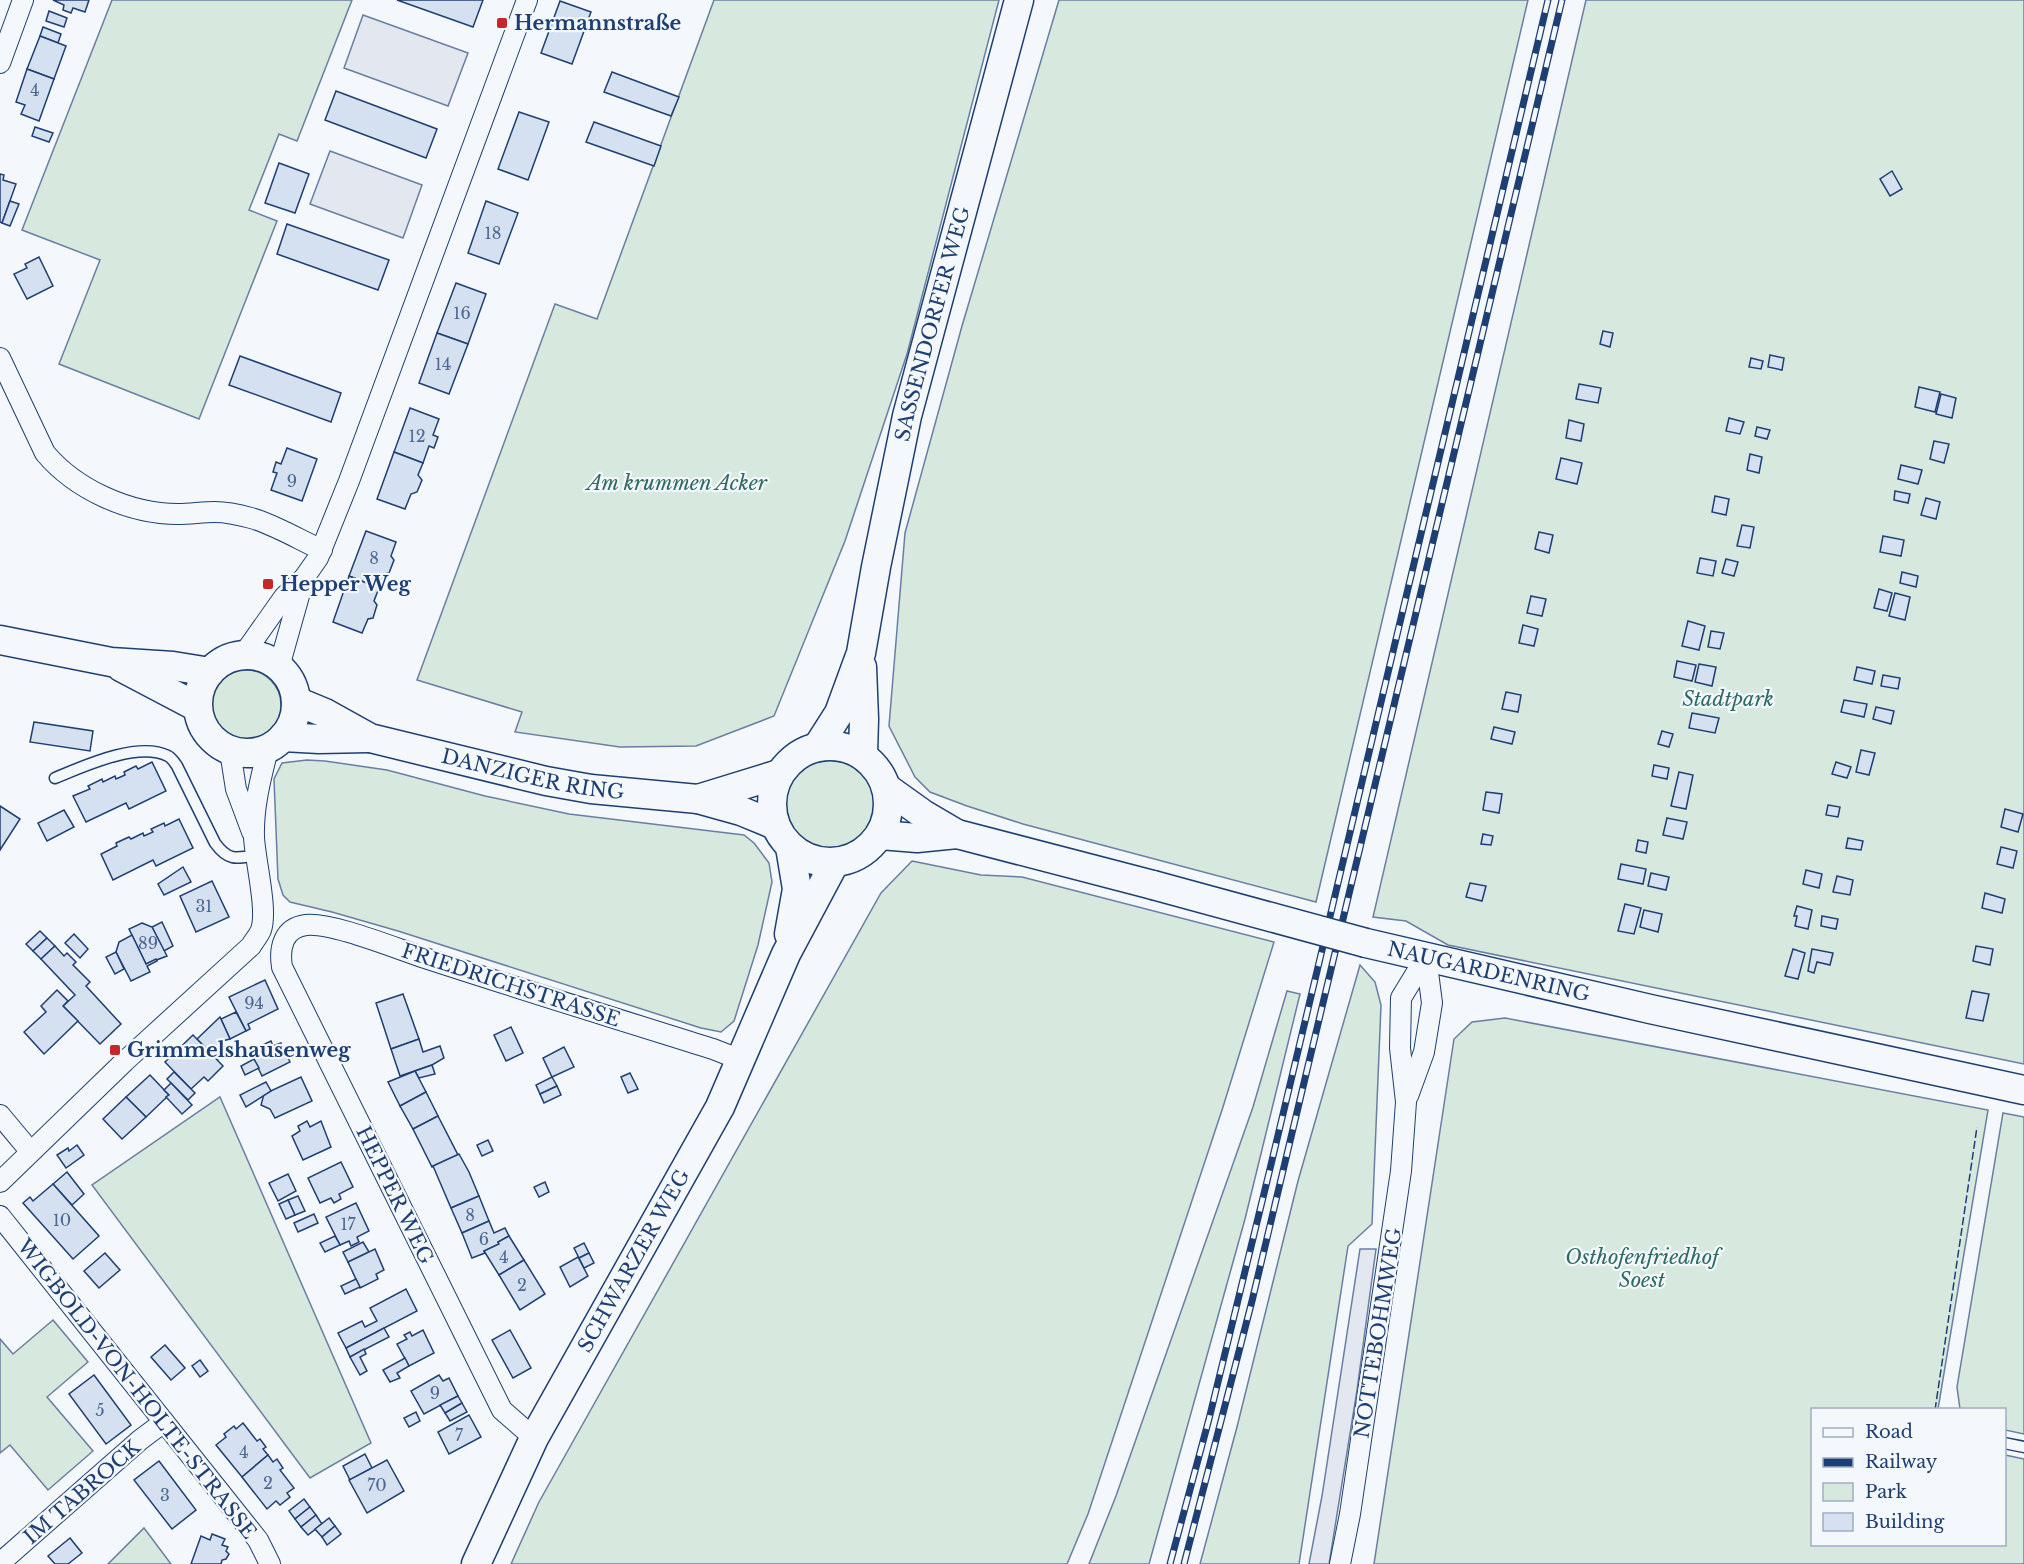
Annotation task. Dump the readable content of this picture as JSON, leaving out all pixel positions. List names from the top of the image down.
{
  "streets": {
    "main road": [
      "SASSENDORFER WEG",
      "DANZIGER RING",
      "NAUGARDENRING",
      "SCHWARZER WEG"
    ],
    "street": [
      "FRIEDRICHSTRASSE",
      "HEPPER WEG",
      "NOTTEBOHMWEG",
      "WIGBOLD-VON-HOLTE-STRASSE",
      "IM TABROCK"
    ]
  },
  "crossings": [
    ["SASSENDORFER WEG", "DANZIGER RING"],
    ["SASSENDORFER WEG", "NAUGARDENRING"],
    ["SASSENDORFER WEG", "SCHWARZER WEG"],
    ["DANZIGER RING", "NAUGARDENRING"],
    ["DANZIGER RING", "SCHWARZER WEG"],
    ["NAUGARDENRING", "SCHWARZER WEG"],
    ["NAUGARDENRING", "NOTTEBOHMWEG"],
    ["FRIEDRICHSTRASSE", "HEPPER WEG"],
    ["FRIEDRICHSTRASSE", "SCHWARZER WEG"],
    ["HEPPER WEG", "SCHWARZER WEG"],
    ["WIGBOLD-VON-HOLTE-STRASSE", "IM TABROCK"]
  ],
  "parks": ["Am krummen Acker", "Stadtpark", "Osthofenfriedhof Soest"],
  "places": {
    "transit": ["Hermannstraße", "Hepper Weg", "Grimmelshausenweg"]
  },
  "house_numbers": [
    "4",
    "18",
    "16",
    "14",
    "12",
    "9",
    "8",
    "31",
    "89",
    "94",
    "8",
    "10",
    "17",
    "6",
    "4",
    "2",
    "9",
    "5",
    "7",
    "4",
    "2",
    "70",
    "3"
  ],
  "legend": [
    "Road",
    "Railway",
    "Park",
    "Building"
  ]
}
